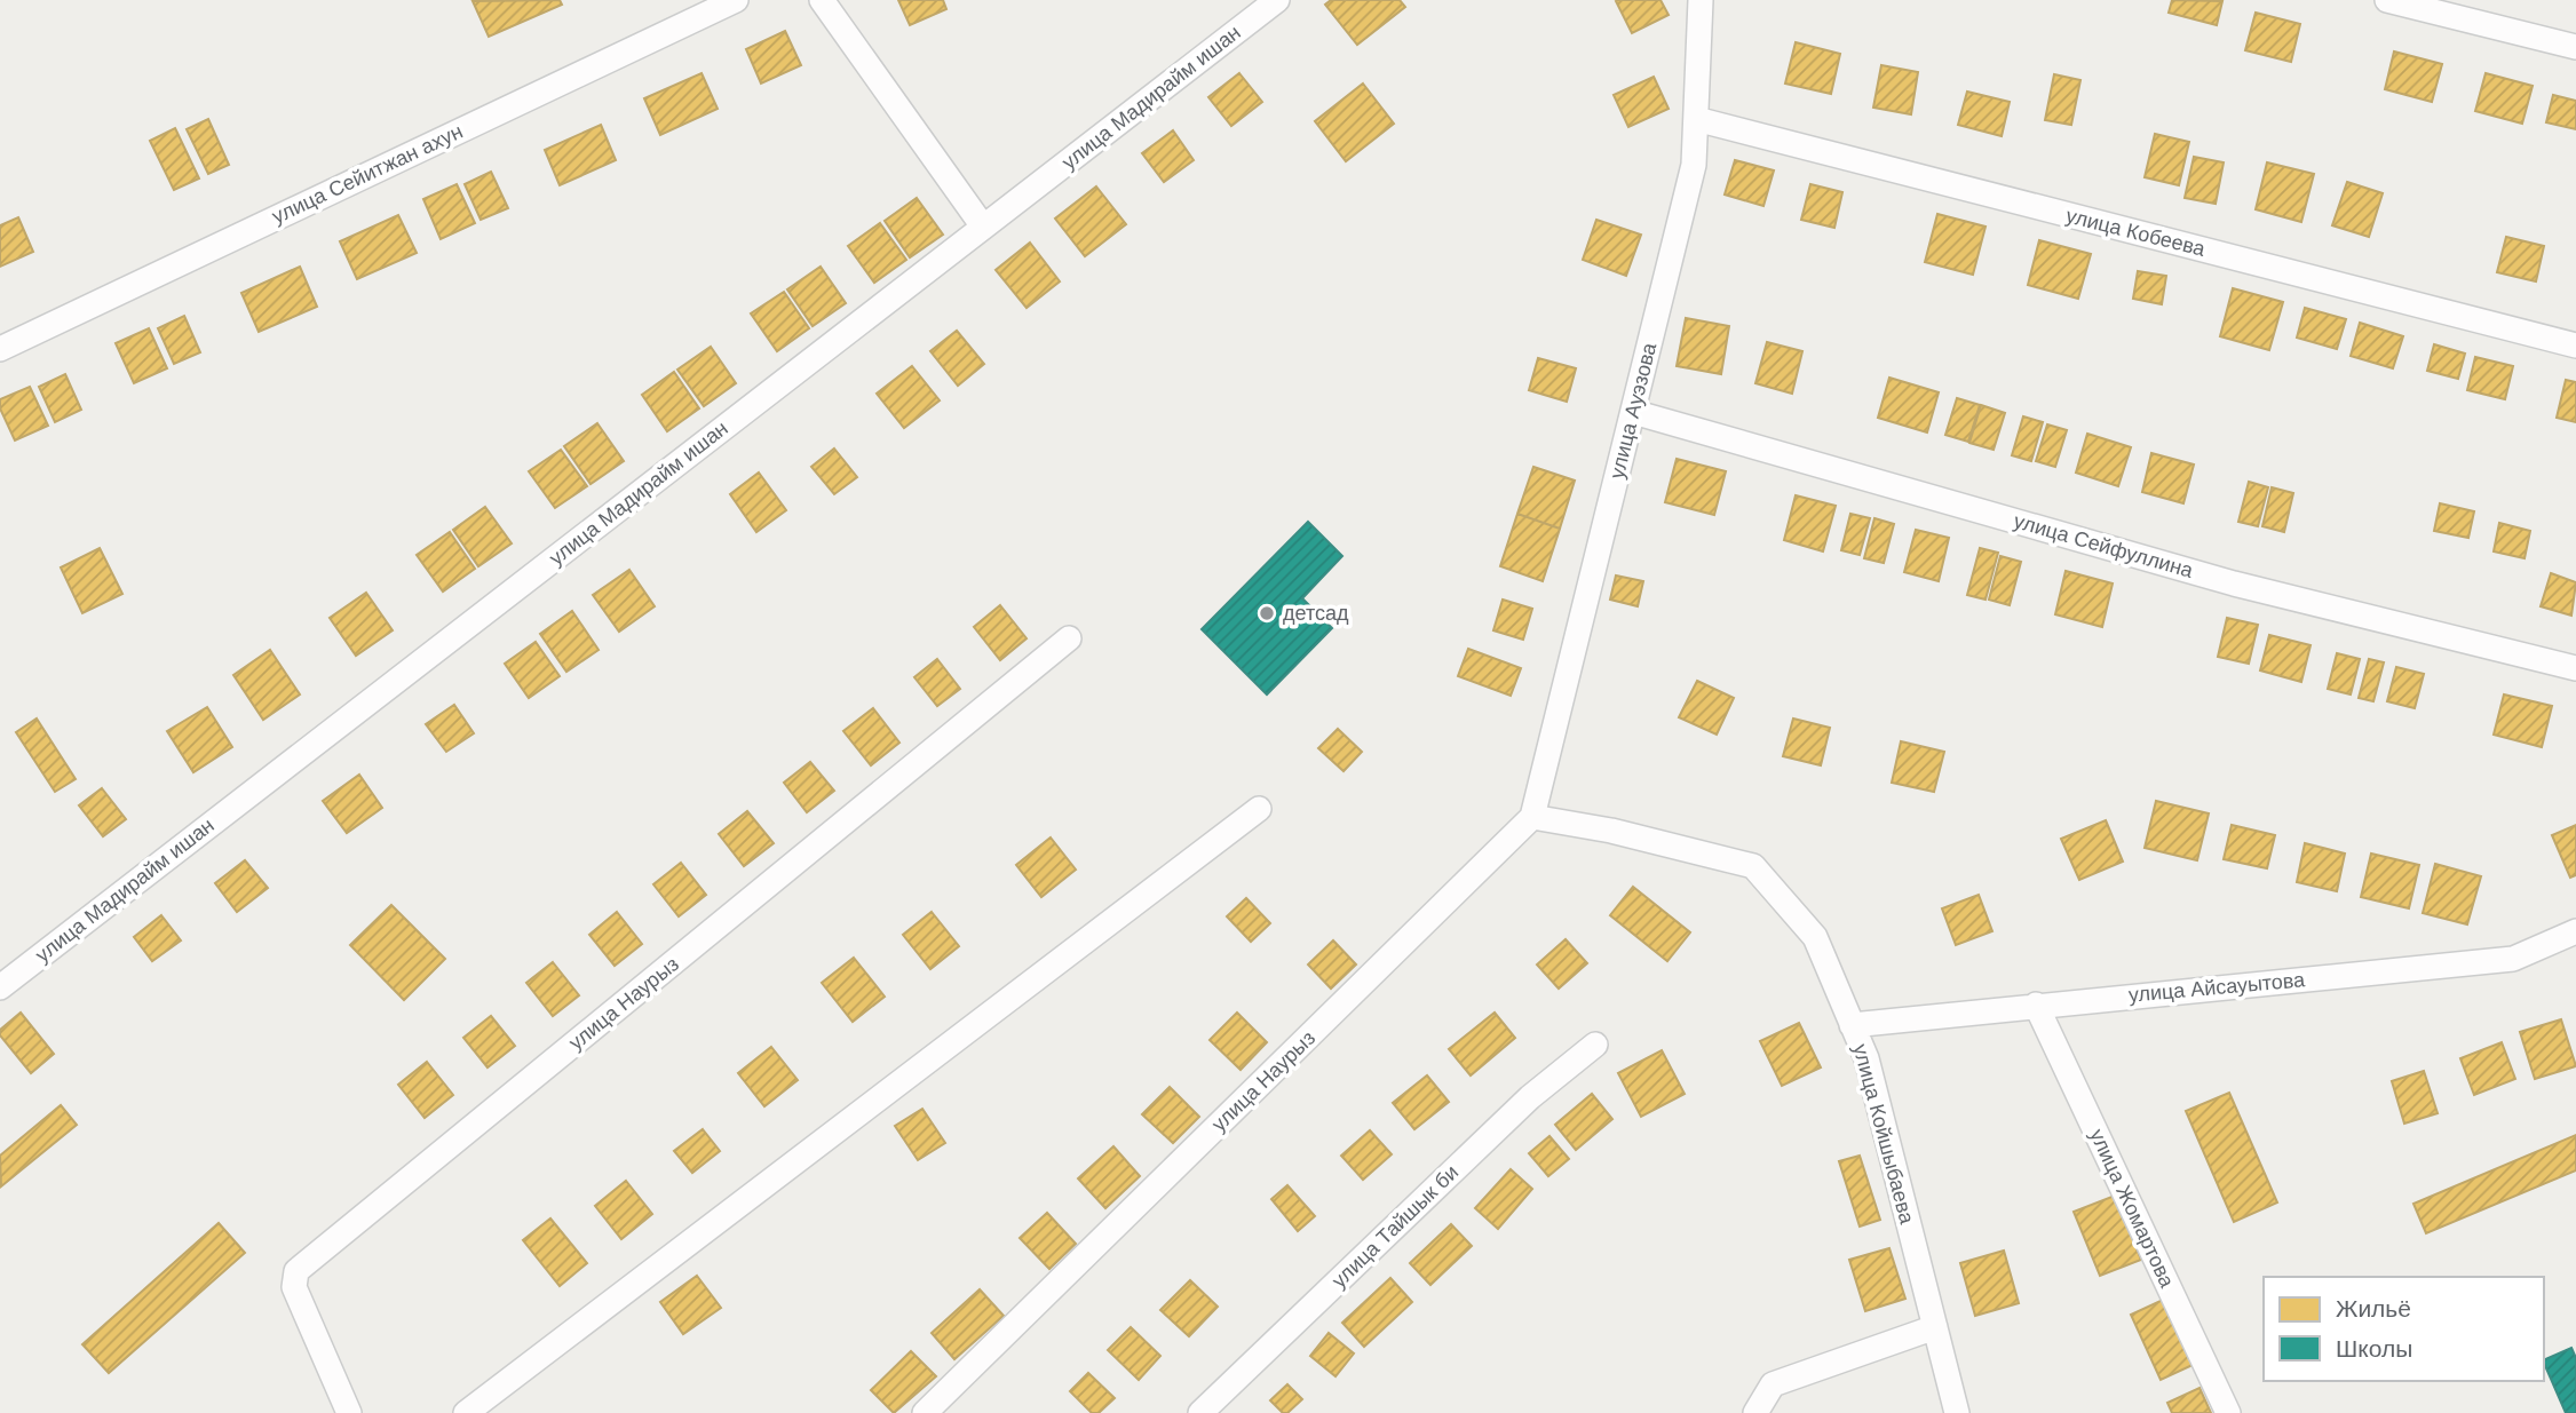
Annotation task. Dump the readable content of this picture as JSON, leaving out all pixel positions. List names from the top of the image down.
{
  "streets": {
    "street": [
      "улица Мадирайм ишан",
      "улица Сейитжан ахун",
      "улица Кобеева",
      "улица Ауэзова",
      "улица Сейфуллина",
      "улица Айсауытова",
      "улица Наурыз",
      "улица Койшыбаева",
      "улица Жомартова",
      "улица Тайшык би"
    ]
  },
  "crossings": [
    ["улица Кобеева", "улица Ауэзова"],
    ["улица Ауэзова", "улица Сейфуллина"],
    ["улица Ауэзова", "улица Наурыз"],
    ["улица Ауэзова", "улица Койшыбаева"],
    ["улица Айсауытова", "улица Койшыбаева"],
    ["улица Айсауытова", "улица Жомартова"],
    ["улица Наурыз", "улица Койшыбаева"]
  ],
  "places": ["детсад"],
  "legend": ["Жильё", "Школы"]
}
